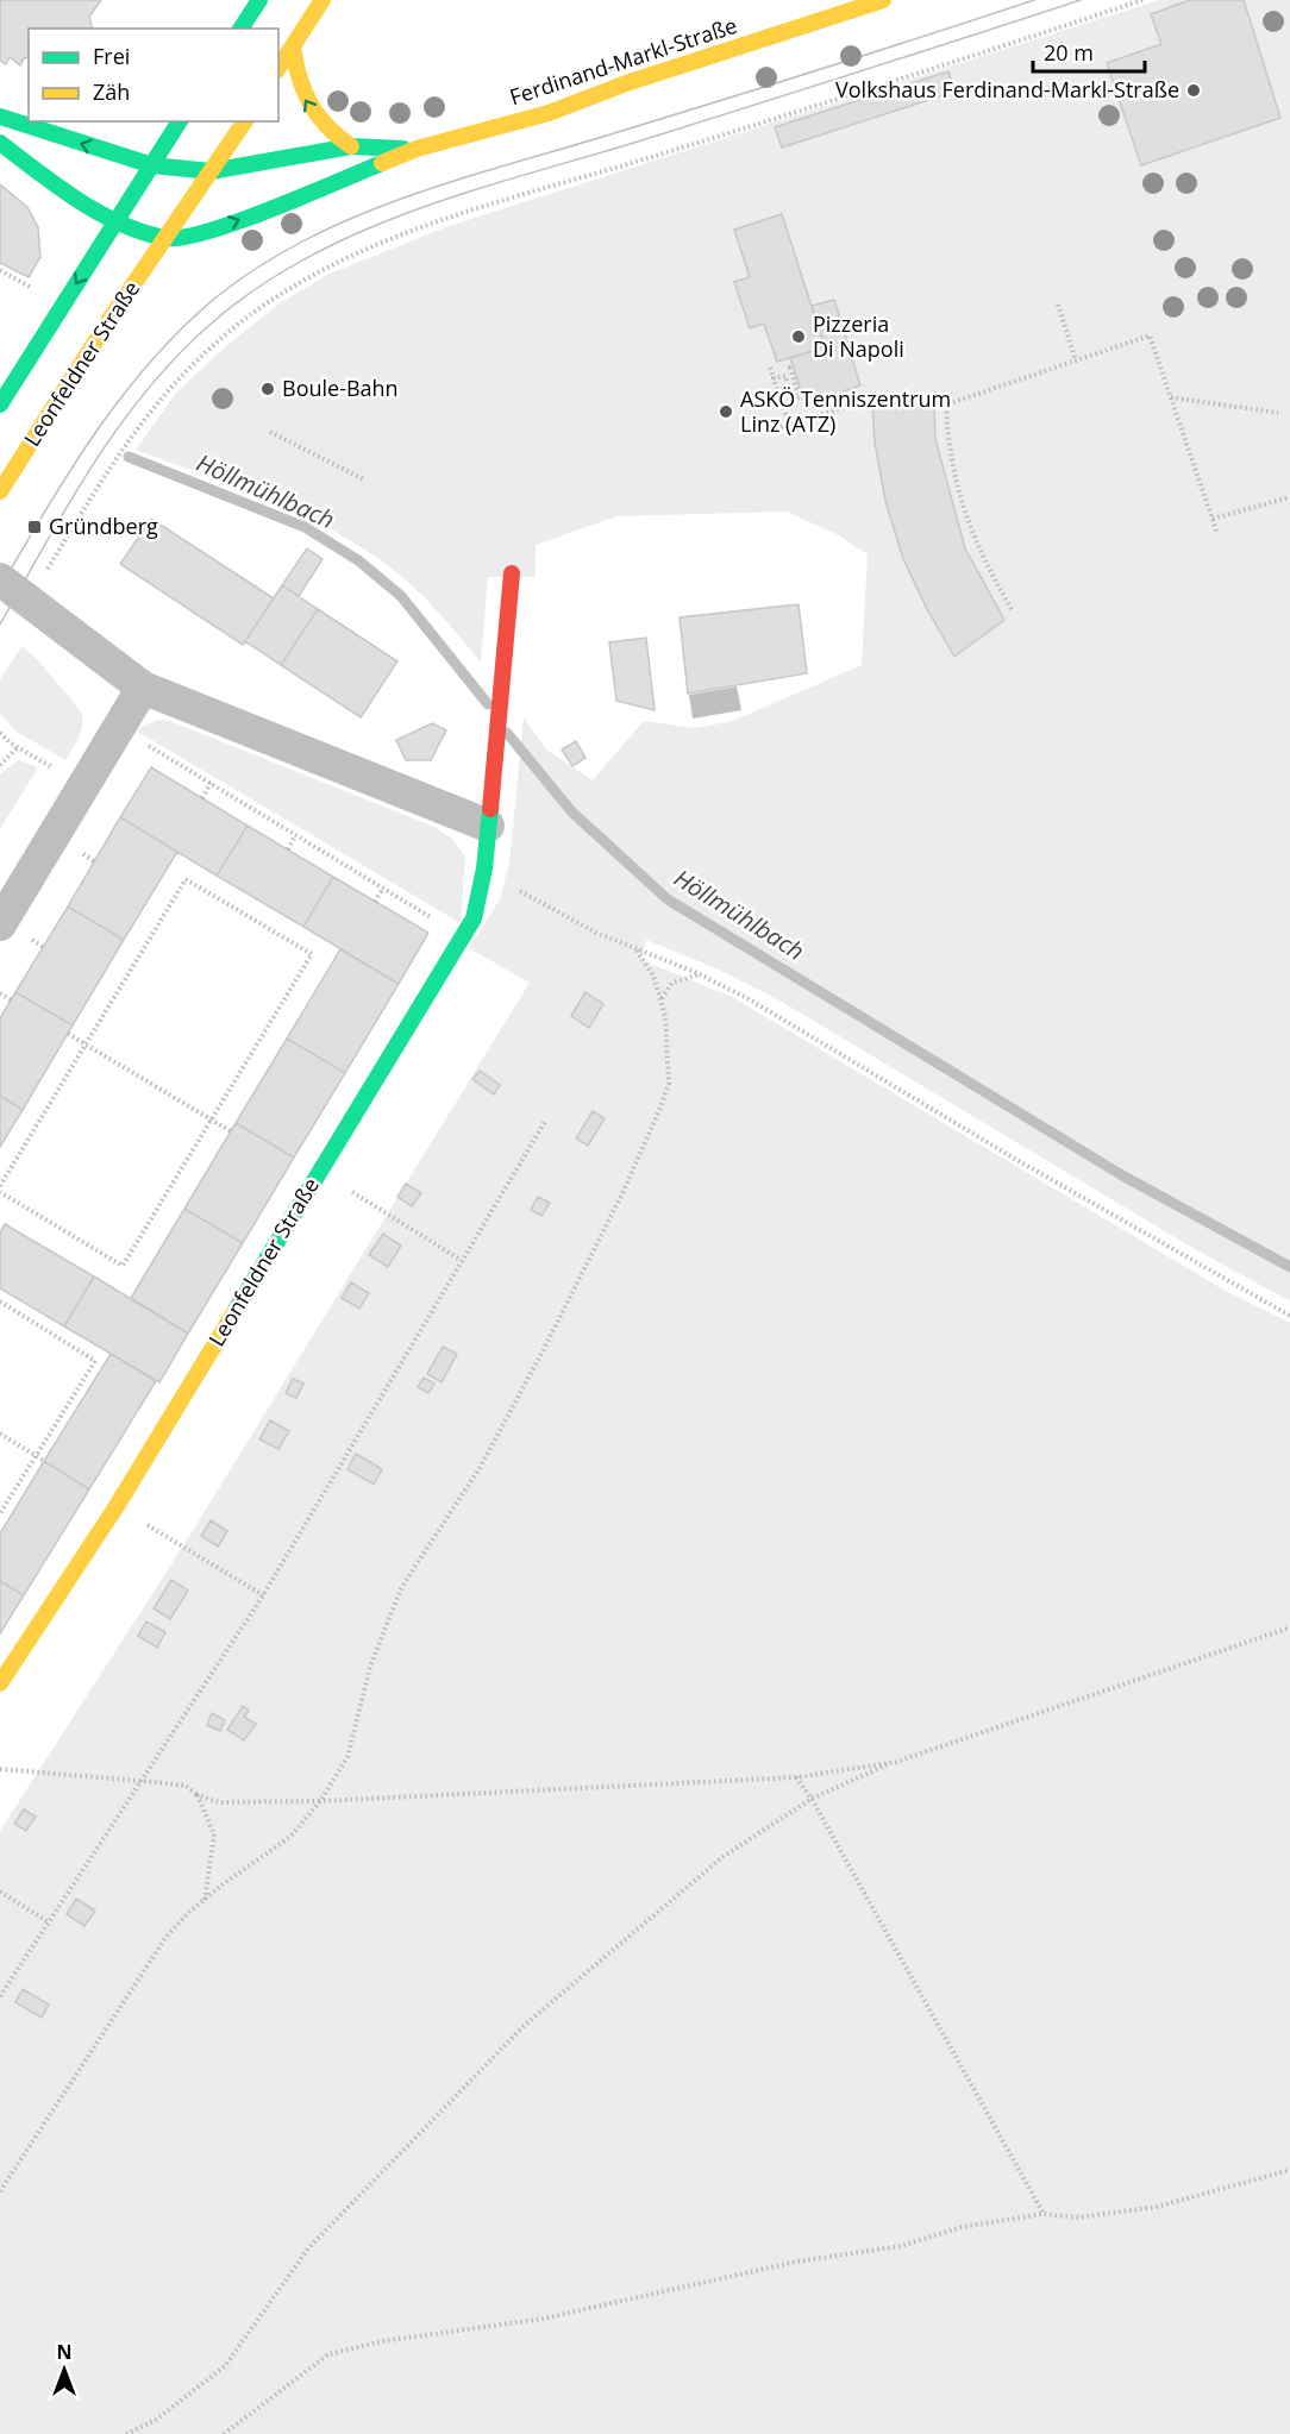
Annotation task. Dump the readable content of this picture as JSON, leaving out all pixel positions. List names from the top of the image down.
{
  "streets": {
    "street": ["Ferdinand-Markl-Straße", "Leonfeldner Straße"]
  },
  "crossings": [
    ["Ferdinand-Markl-Straße", "Leonfeldner Straße"]
  ],
  "water": ["Höllmühlbach"],
  "places": {
    "other": [
      "Volkshaus Ferdinand-Markl-Straße",
      "Pizzeria Di Napoli",
      "Boule-Bahn",
      "ASKÖ Tenniszentrum Linz (ATZ)"
    ],
    "transit": ["Gründberg"]
  },
  "legend": ["Frei", "Zäh"],
  "scale_bar": "20 m",
  "north": "top"
}
